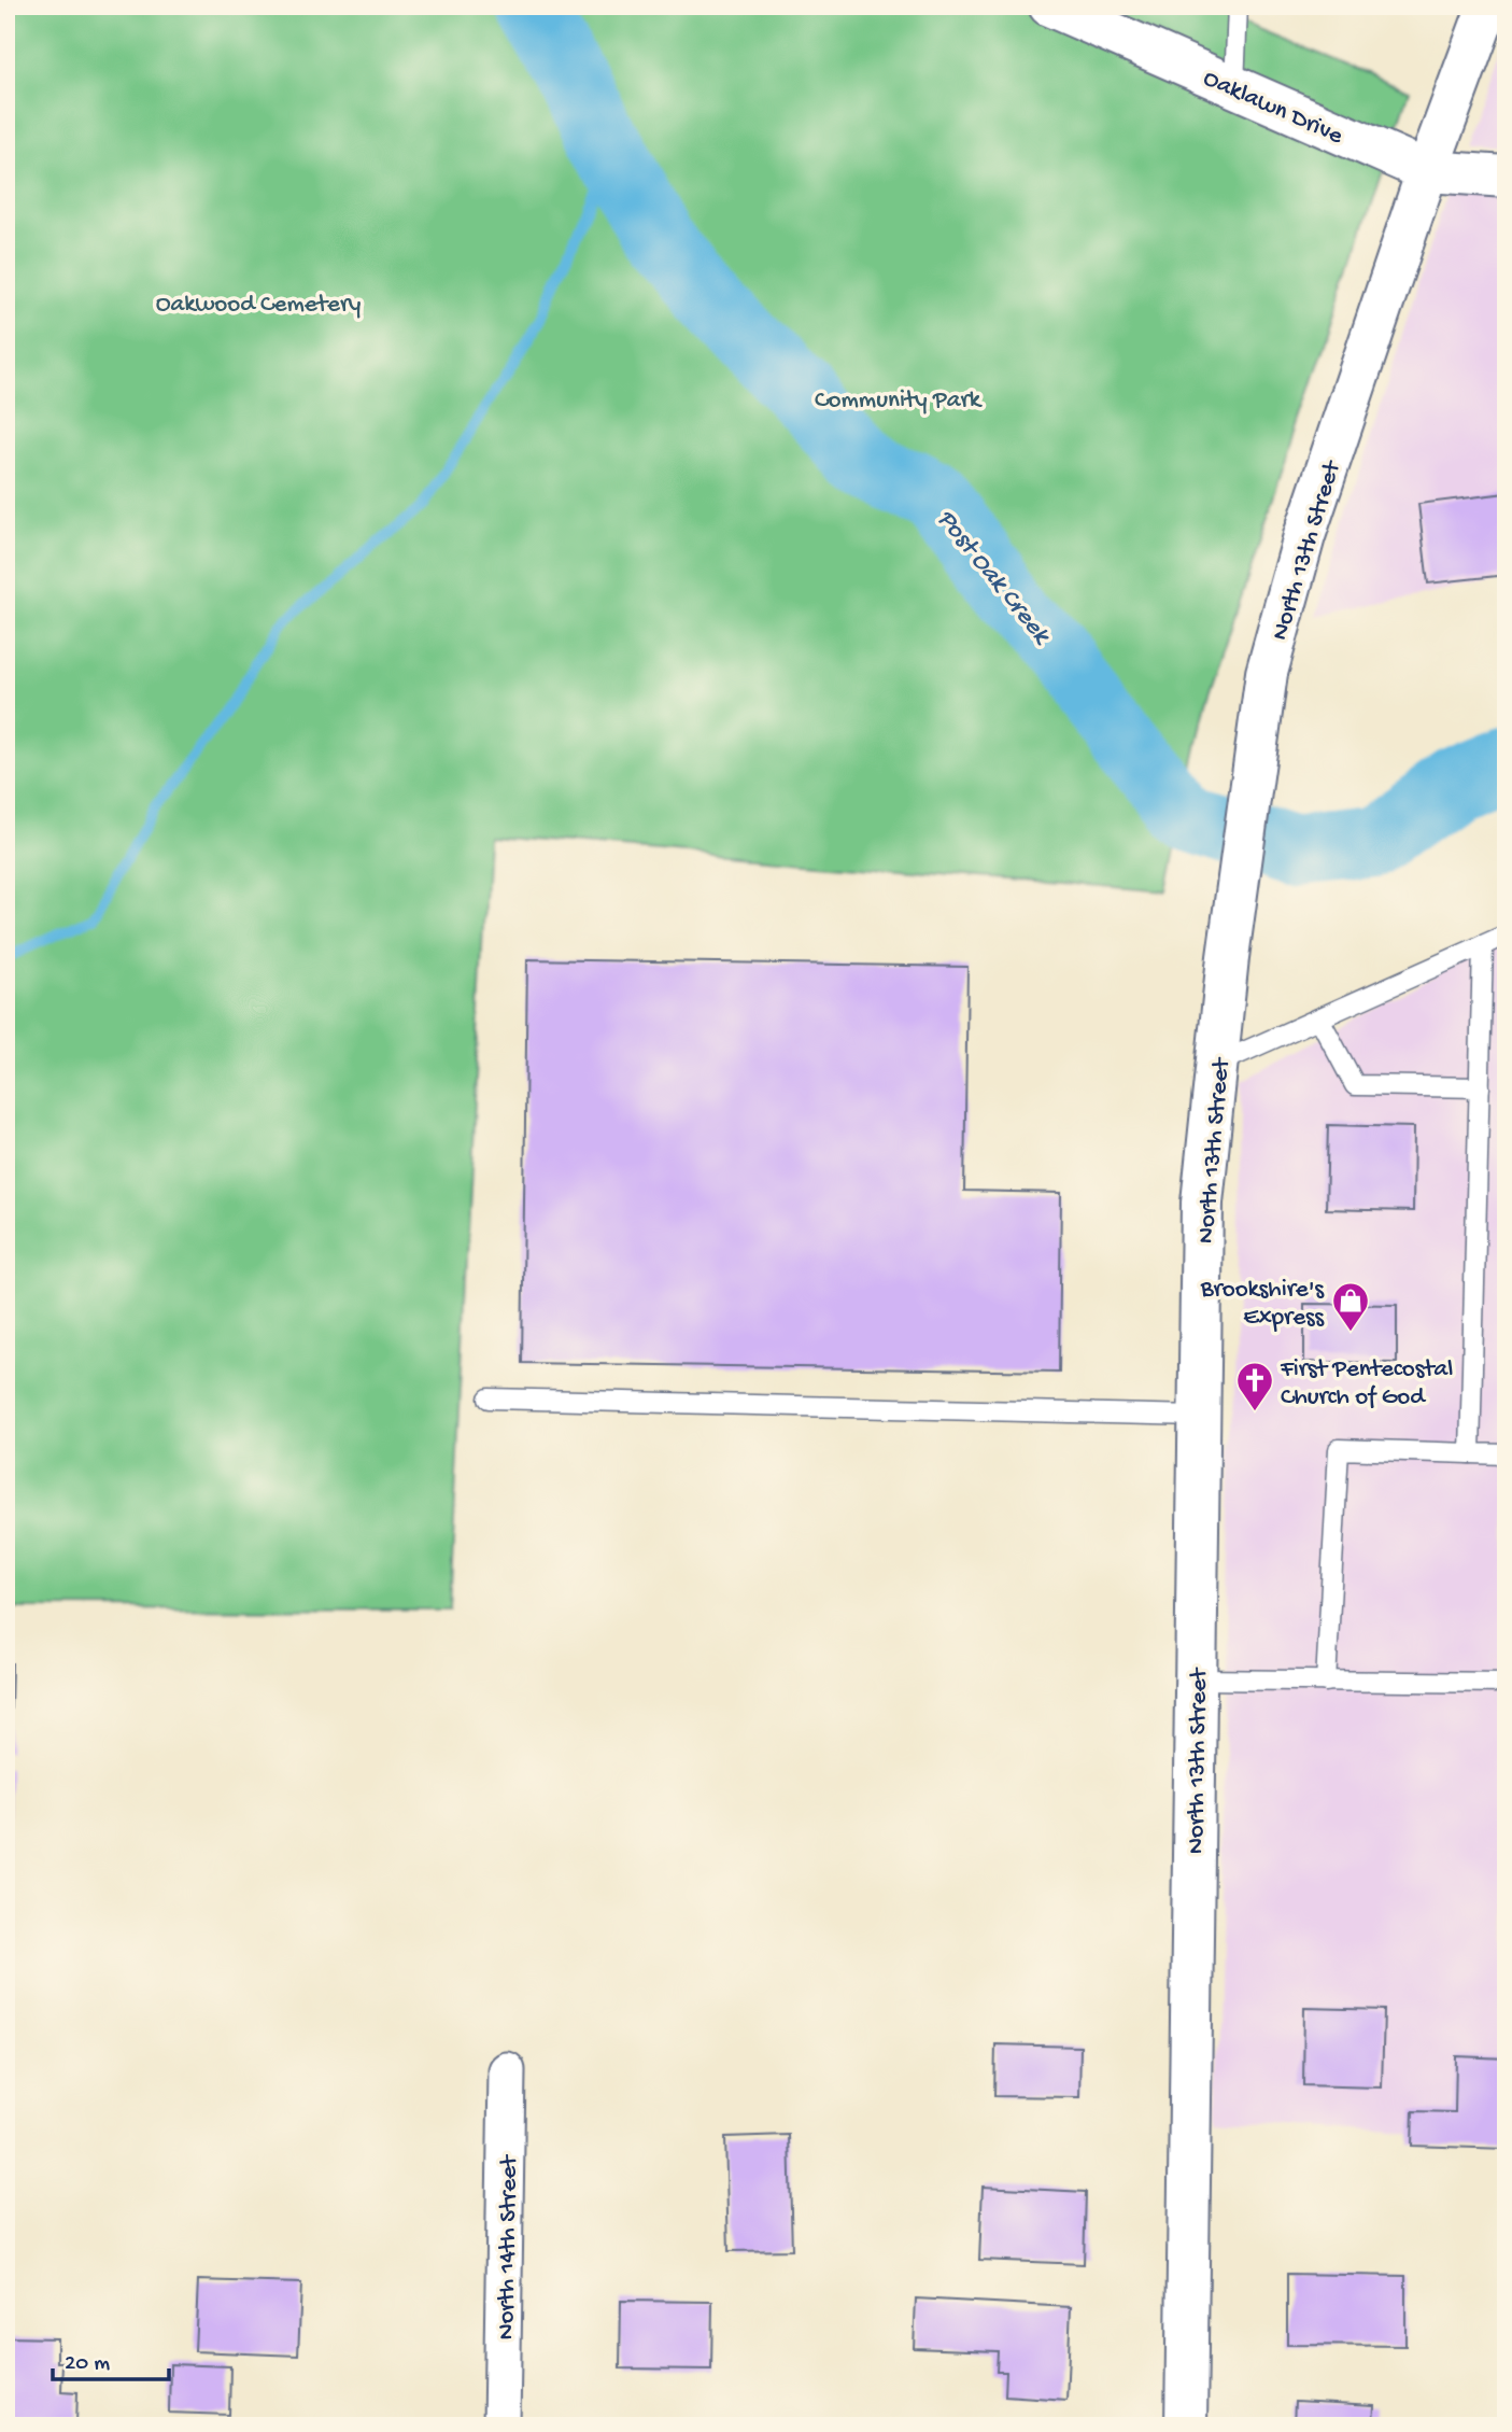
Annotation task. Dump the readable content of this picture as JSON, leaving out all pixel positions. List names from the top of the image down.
{
  "streets": {
    "street": ["Oaklawn Drive", "North 13th Street", "North 14th Street"]
  },
  "crossings": [
    ["Oaklawn Drive", "North 13th Street"]
  ],
  "water": ["Post Oak Creek"],
  "parks": ["Oakwood Cemetery", "Community Park"],
  "places": {
    "shop": ["Brookshire's Express"],
    "church": ["First Pentecostal Church of God"]
  },
  "scale_bar": "20 m"
}
